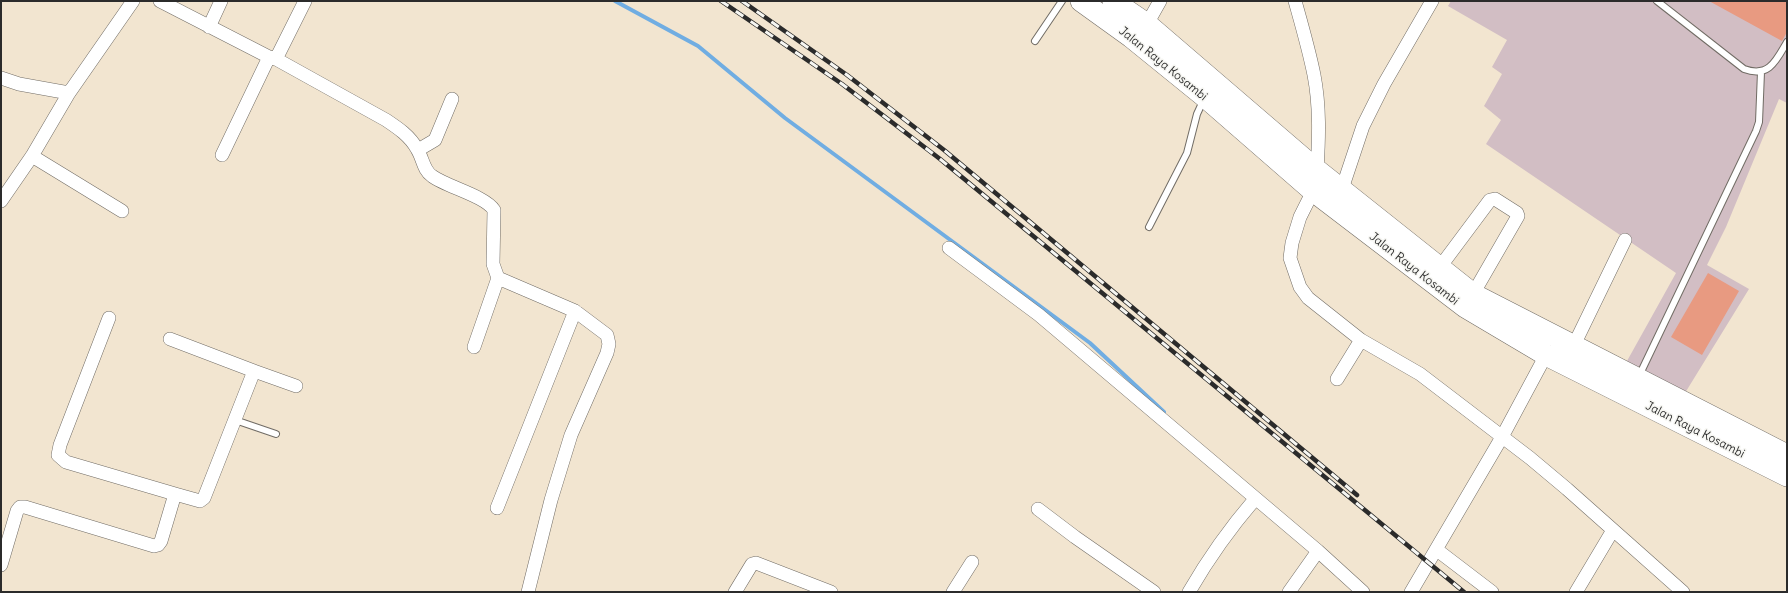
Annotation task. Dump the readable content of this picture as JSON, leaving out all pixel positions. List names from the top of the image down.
{
  "streets": {
    "highway": ["Jalan Raya Kosambi"]
  }
}
